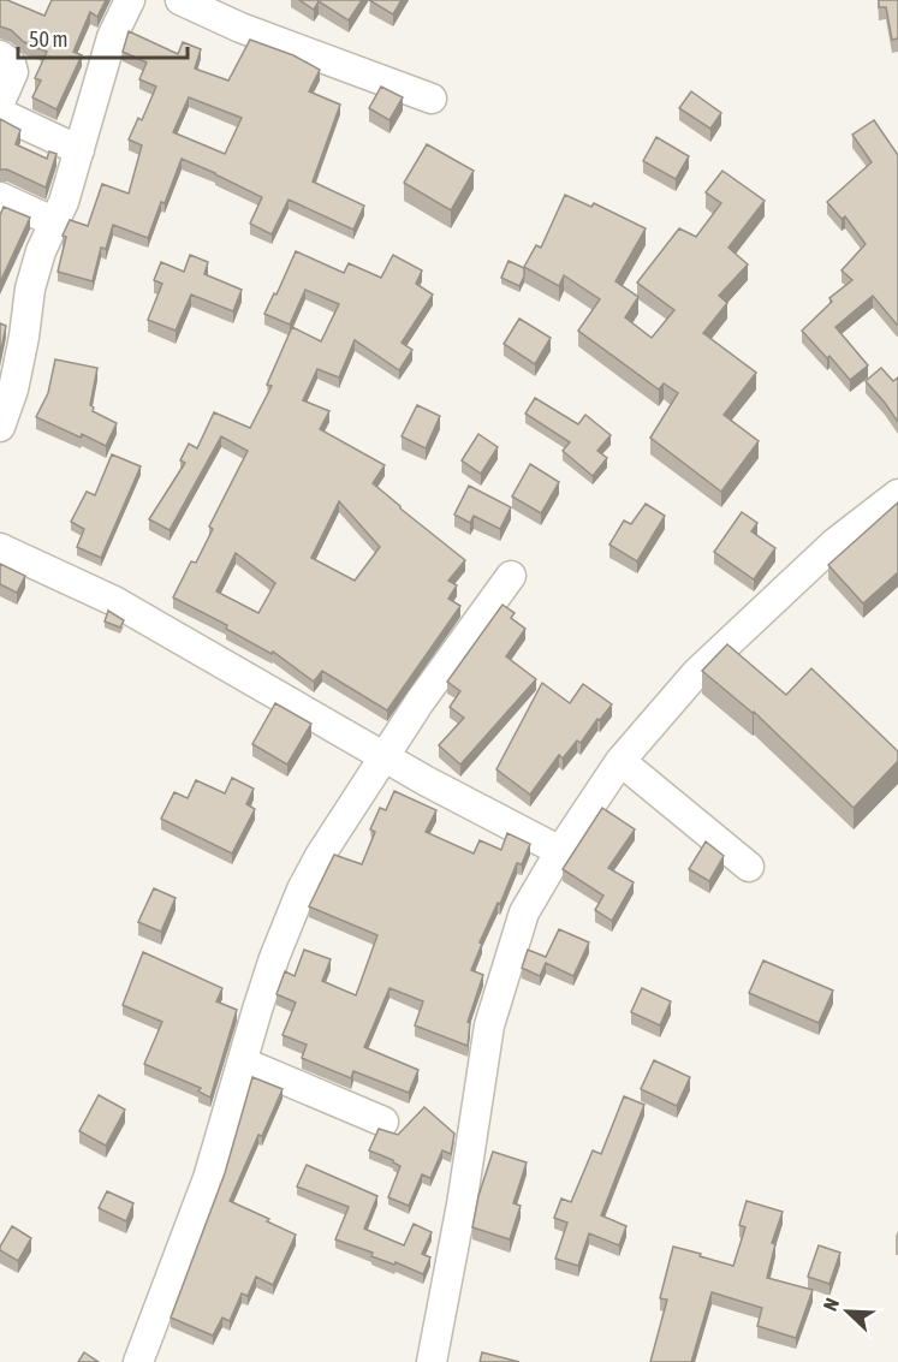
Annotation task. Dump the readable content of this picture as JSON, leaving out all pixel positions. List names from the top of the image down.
{
  "scale_bar": "50 m",
  "north": "top left"
}
